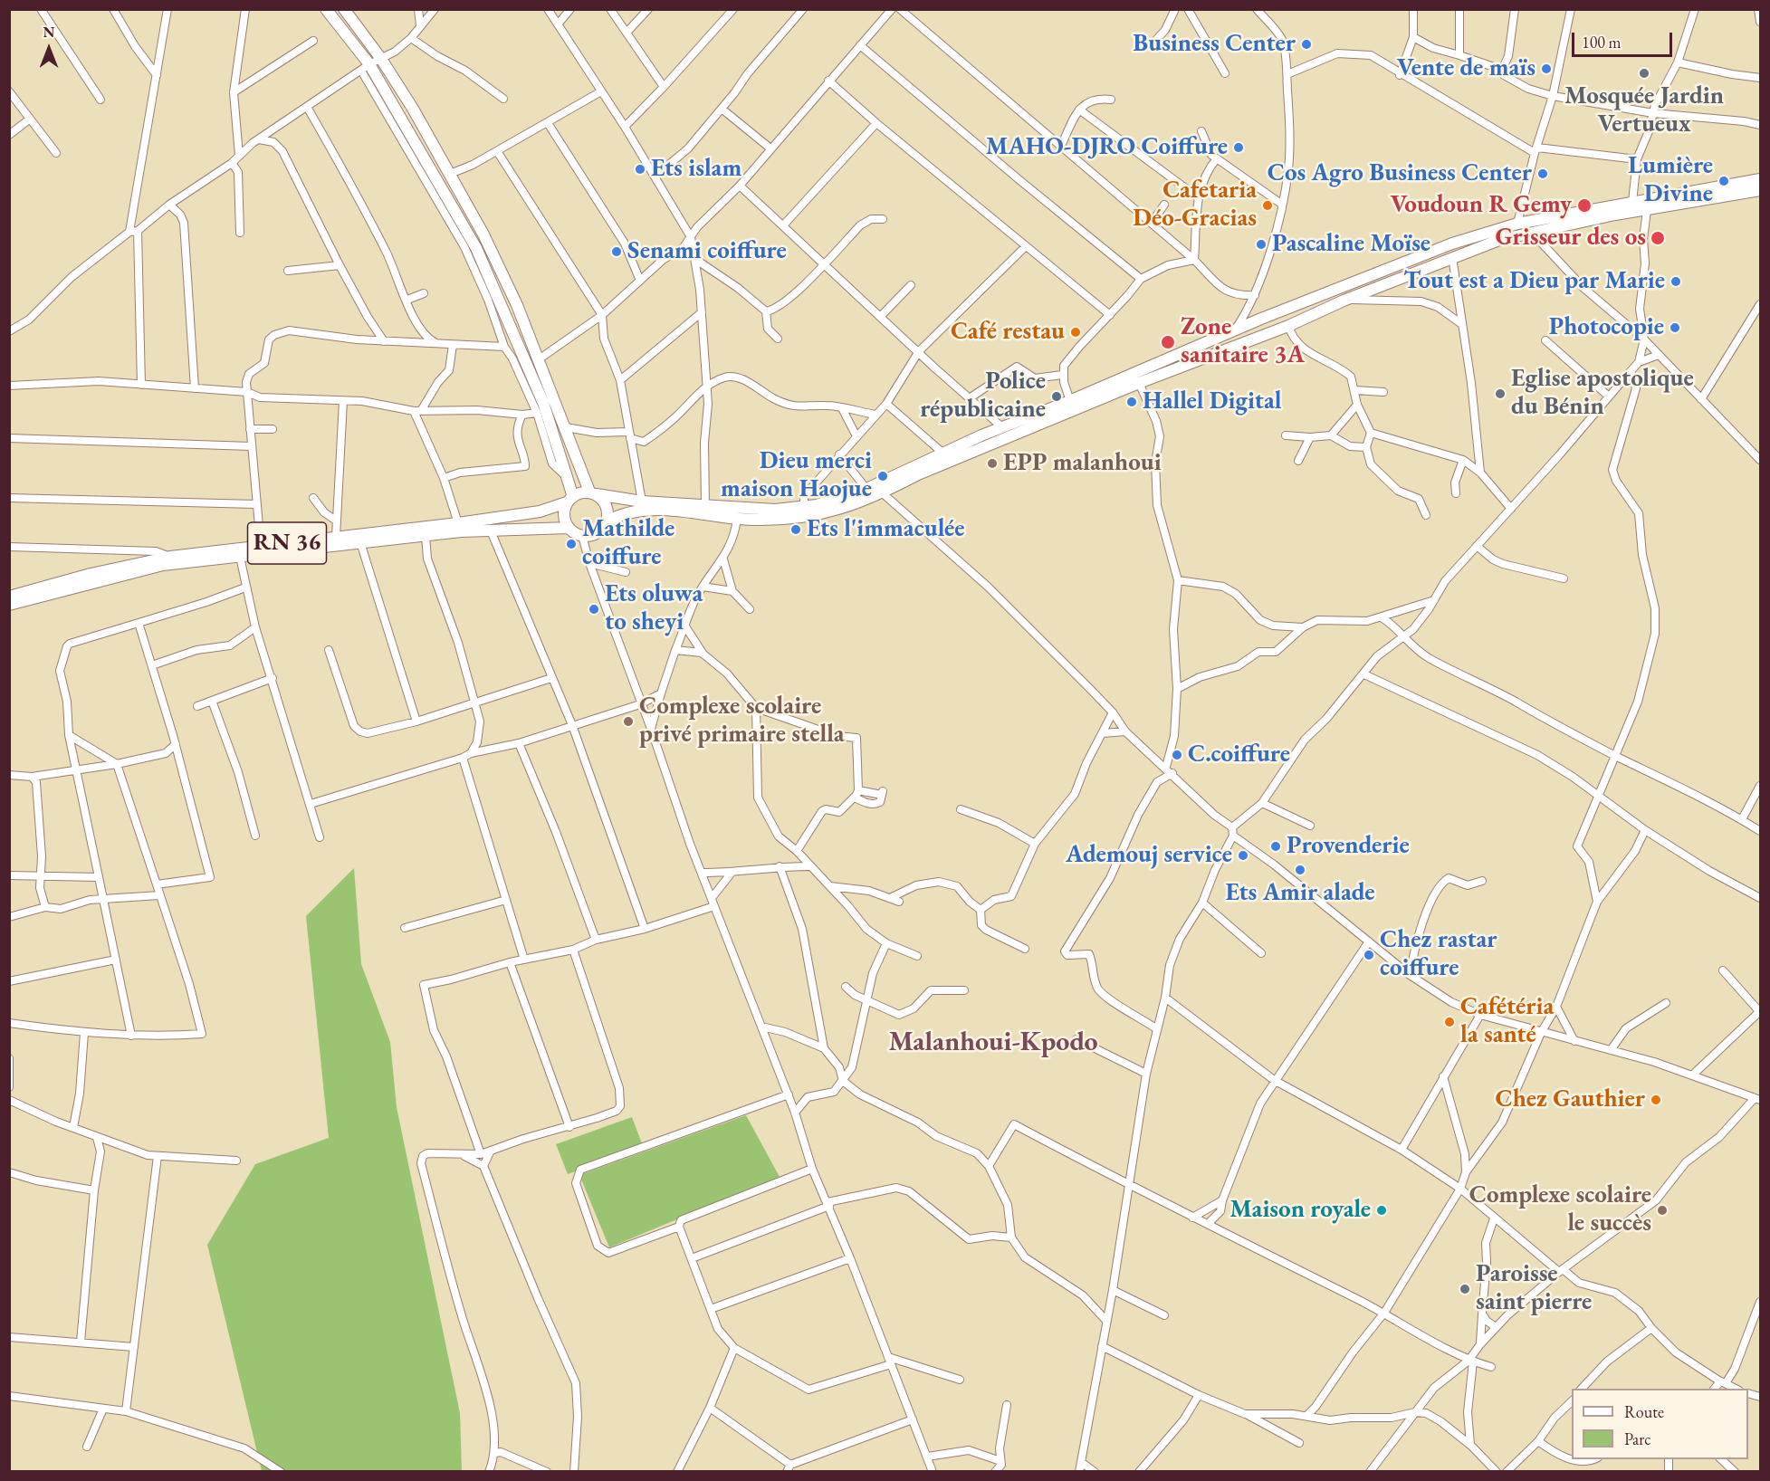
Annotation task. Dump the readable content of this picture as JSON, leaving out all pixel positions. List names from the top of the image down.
{
  "streets": {
    "main road": ["RN 36"]
  },
  "districts": ["Malanhoui-Kpodo"],
  "places": [
    "Business Center",
    "Vente de maïs",
    "Mosquée Jardin Vertueux",
    "MAHO-DJRO Coiffure",
    "Ets islam",
    "Cos Agro Business Center",
    "Lumière Divine",
    "Cafetaria Déo-Gracias",
    "Voudoun R Gemy",
    "Grisseur des os",
    "Pascaline Moïse",
    "Senami coiffure",
    "Tout est a Dieu par Marie",
    "Photocopie",
    "Café restau",
    "Zone sanitaire 3A",
    "Eglise apostolique du Bénin",
    "Police républicaine",
    "Hallel Digital",
    "EPP malanhoui",
    "Dieu merci maison Haojue",
    "Ets l'immaculée",
    "Mathilde coiffure",
    "Ets oluwa to sheyi",
    "Complexe scolaire privé primaire stella",
    "C.coiffure",
    "Provenderie",
    "Ademouj service",
    "Ets Amir alade",
    "Chez rastar coiffure",
    "Cafétéria la santé",
    "Chez Gauthier",
    "Maison royale",
    "Complexe scolaire le succès",
    "Paroisse saint pierre"
  ],
  "legend": ["Route", "Parc"],
  "scale_bar": "100 m",
  "north": "top"
}
